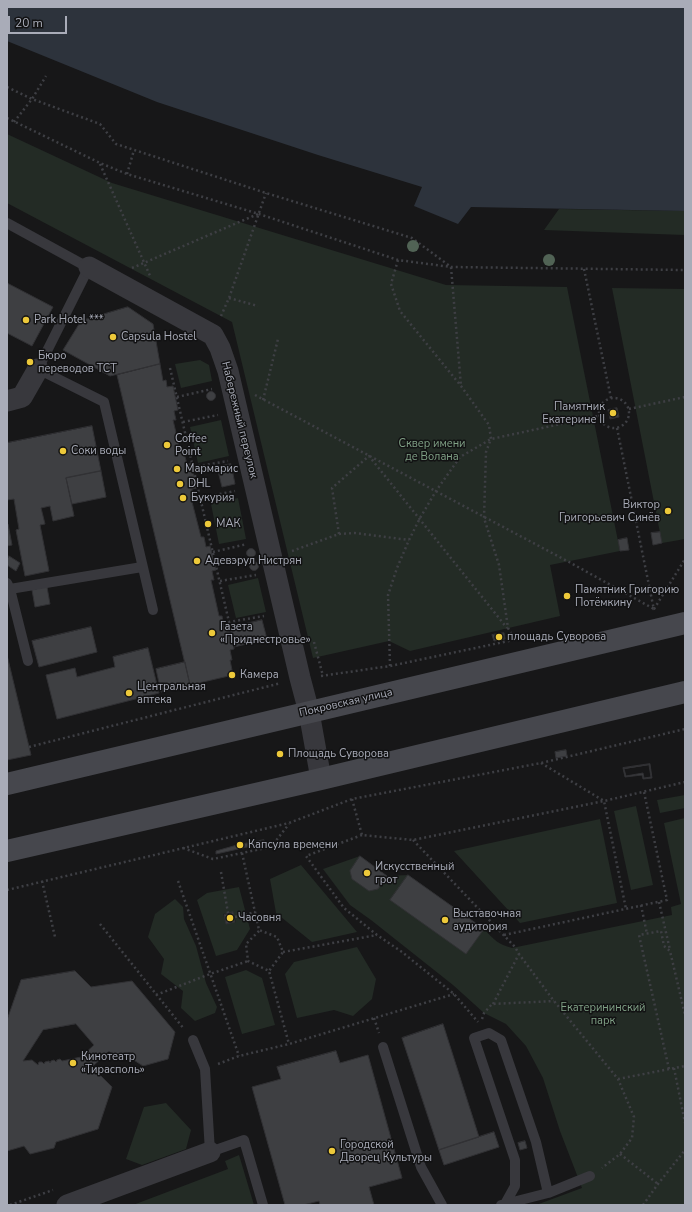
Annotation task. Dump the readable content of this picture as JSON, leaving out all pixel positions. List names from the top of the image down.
{
  "streets": {
    "main road": ["Покровская улица"],
    "street": ["Набережный переулок"]
  },
  "crossings": [
    ["Набережный переулок", "Покровская улица"]
  ],
  "parks": ["Сквер имени де Волана", "Екатерининский парк"],
  "places": [
    "Park Hotel ***",
    "Capsula Hostel",
    "Бюро переводов ТСТ",
    "Памятник Екатерине II",
    "Coffee Point",
    "Соки воды",
    "Мармарис",
    "DHL",
    "Букурия",
    "Виктор Григорьевич Синёв",
    "МАК",
    "Адевэрул Нистрян",
    "Памятник Григорию Потёмкину",
    "Газета «Приднестровье»",
    "площадь Суворова",
    "Камера",
    "Центральная аптека",
    "Площадь Суворова",
    "Капсула времени",
    "Искусственный грот",
    "Часовня",
    "Выставочная аудитория",
    "Кинотеатр «Тирасполь»",
    "Городской Дворец Культуры"
  ],
  "scale_bar": "20 m"
}
